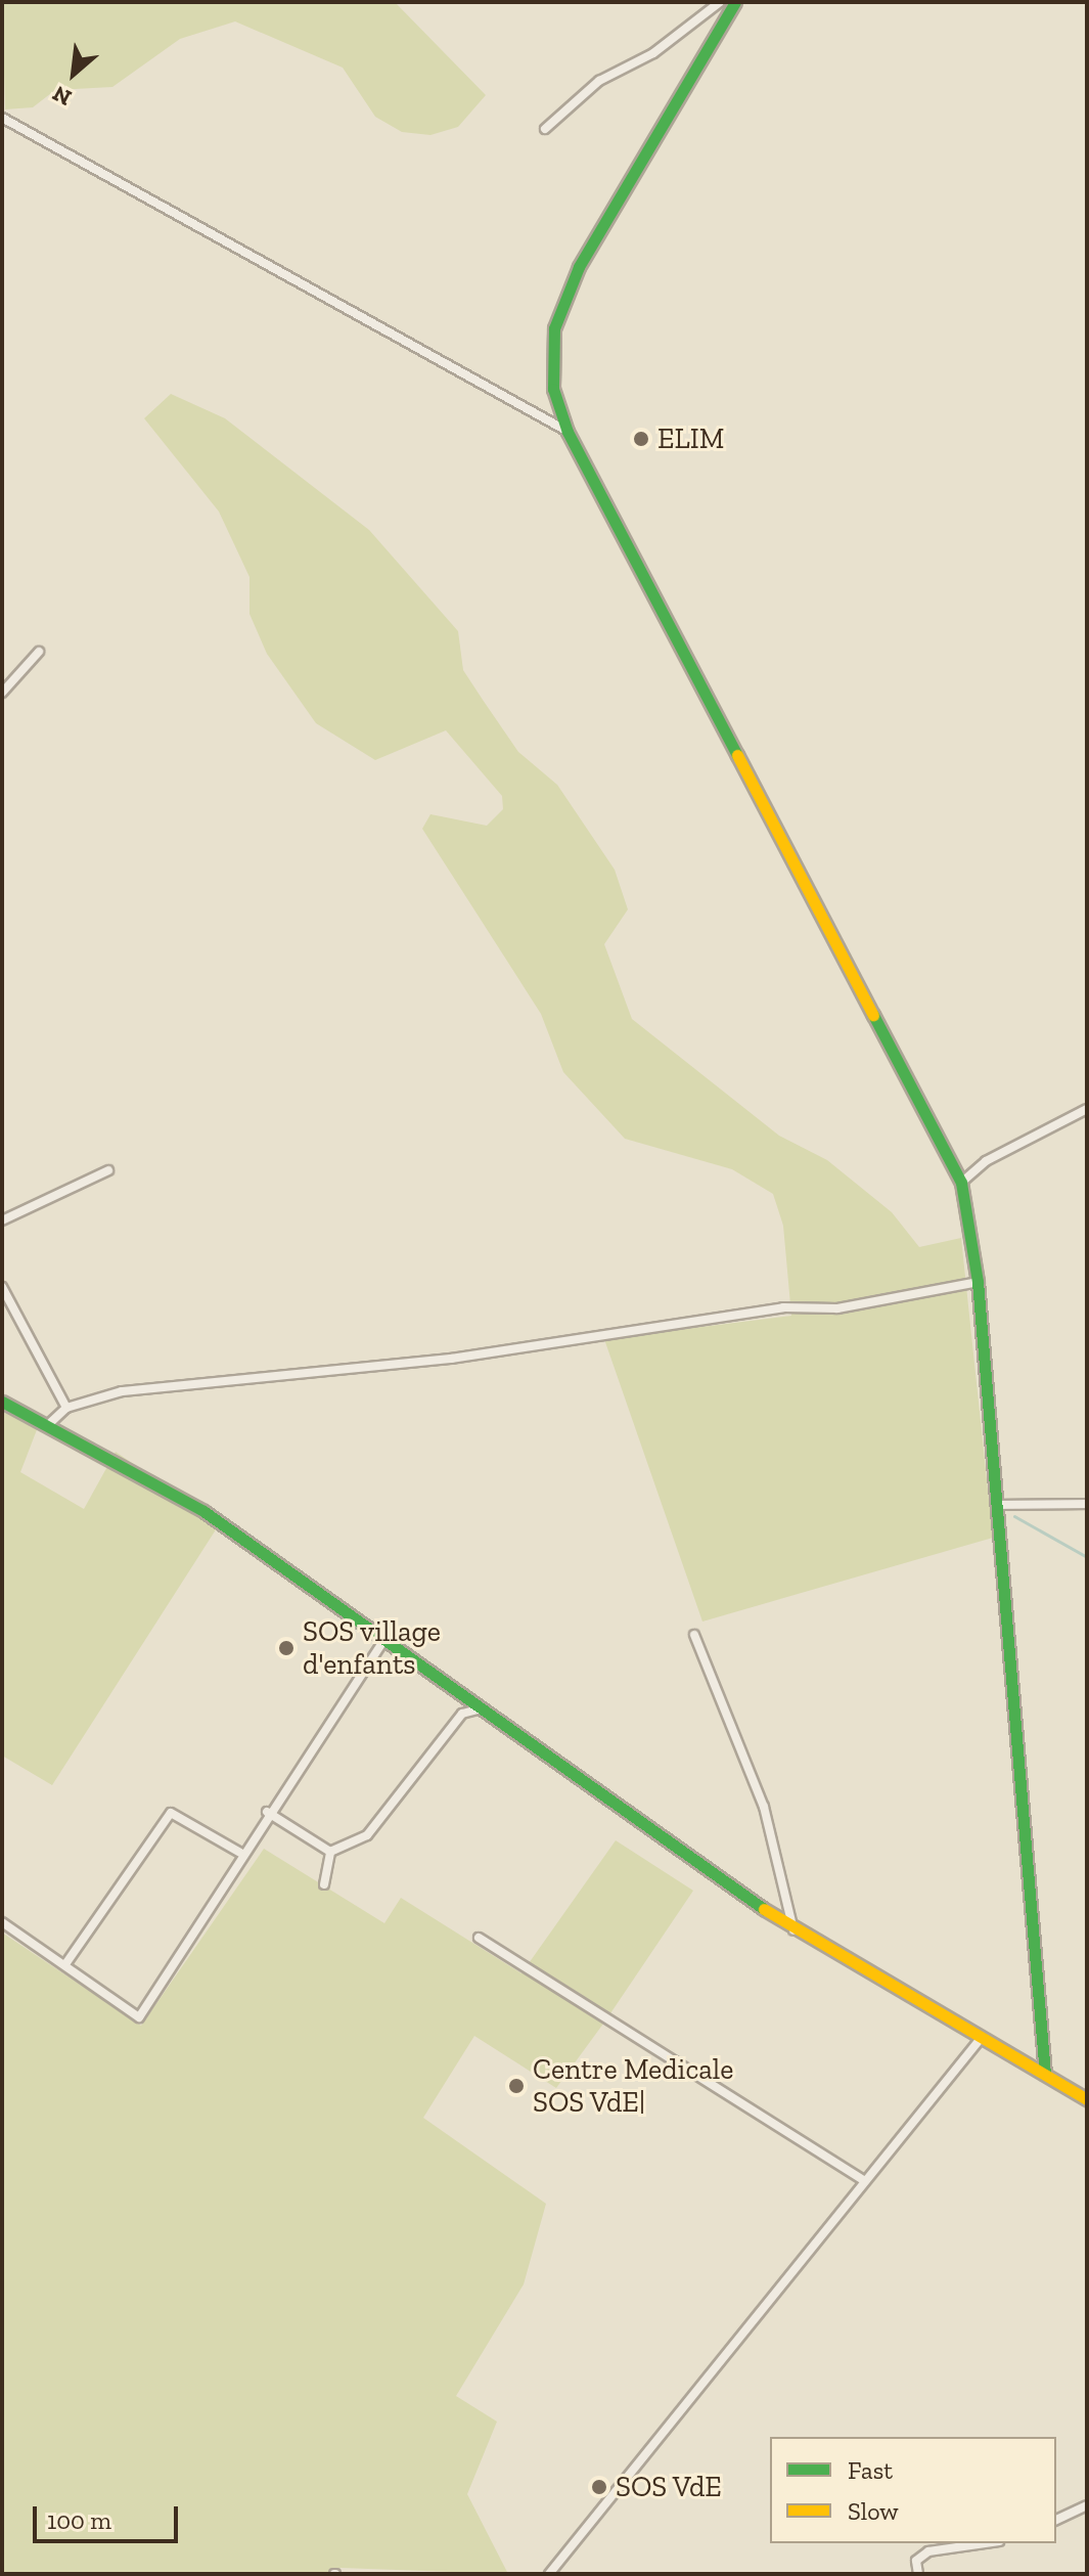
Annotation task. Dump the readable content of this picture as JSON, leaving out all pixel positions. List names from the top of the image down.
{
  "places": [
    "ELIM",
    "SOS village d'enfants",
    "Centre Medicale SOS VdE|",
    "SOS VdE"
  ],
  "legend": ["Fast", "Slow"],
  "scale_bar": "100 m",
  "north": "bottom left"
}
